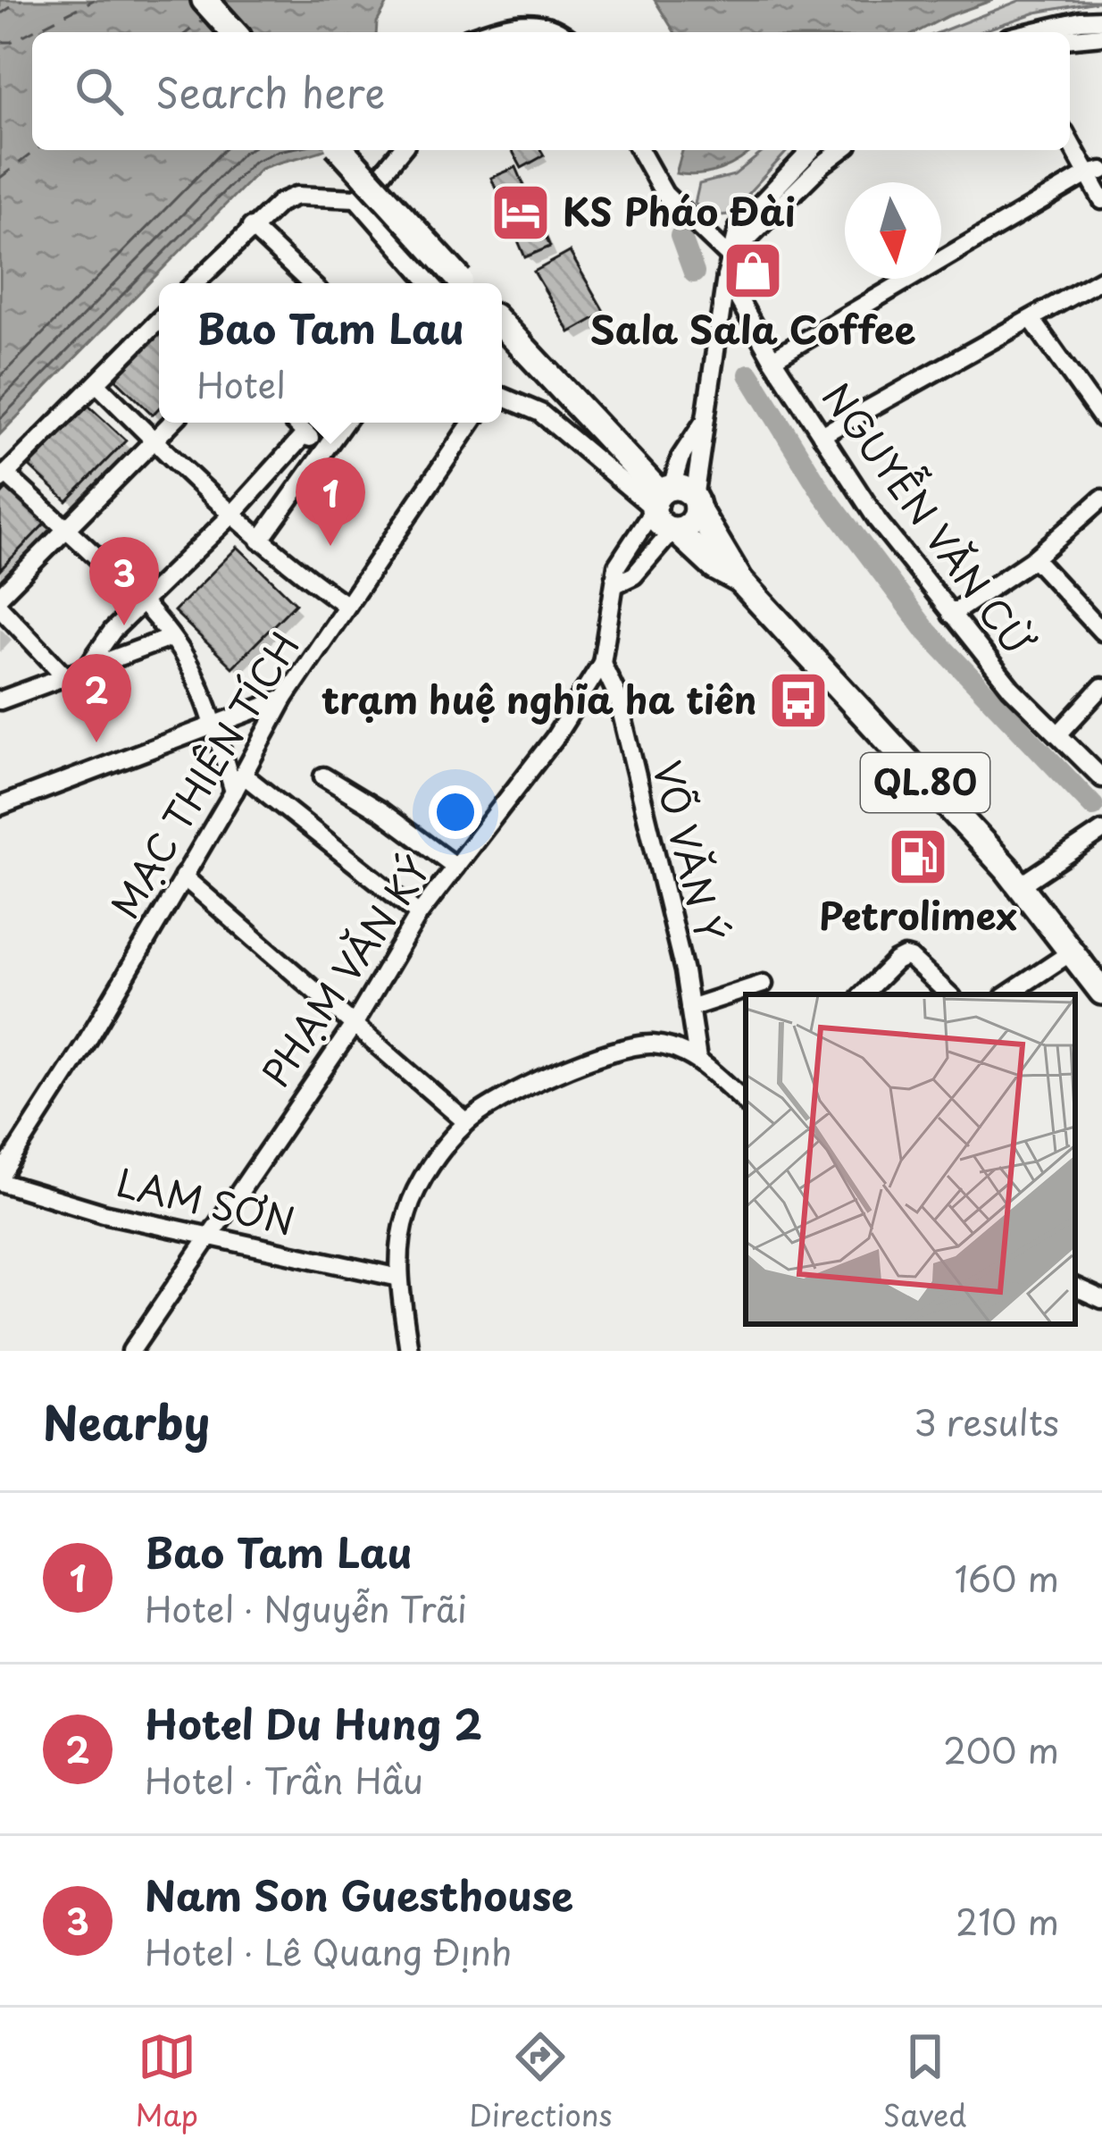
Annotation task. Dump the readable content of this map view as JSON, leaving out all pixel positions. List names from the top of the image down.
{
  "streets": {
    "highway": ["QL.80"],
    "street": [
      "NGUYỄN VĂN CỪ",
      "MẠC THIÊN TÍCH",
      "VÕ VĂN Ý",
      "PHẠM VĂN KÝ",
      "LAM SƠN"
    ]
  },
  "crossings": [
    ["MẠC THIÊN TÍCH", "LAM SƠN"],
    ["VÕ VĂN Ý", "PHẠM VĂN KÝ"],
    ["PHẠM VĂN KÝ", "LAM SƠN"]
  ],
  "places": {
    "hotel": ["KS Pháo Đài"],
    "shop": ["Sala Sala Coffee"],
    "bus stop": ["trạm huệ nghĩa ha tiên"],
    "fuel station": ["Petrolimex"]
  },
  "north": "bottom",
  "page": {
    "search": "Search here",
    "popup": ["Bao Tam Lau", "Hotel"],
    "pins": ["1", "3", "2"],
    "heading": ["Nearby", "3 results"],
    "list": [
      {
        "mark": "1",
        "name": "Bao Tam Lau",
        "note": "Hotel · Nguyễn Trãi",
        "value": "160 m"
      },
      {
        "mark": "2",
        "name": "Hotel Du Hung 2",
        "note": "Hotel · Trần Hầu",
        "value": "200 m"
      },
      {
        "mark": "3",
        "name": "Nam Son Guesthouse",
        "note": "Hotel · Lê Quang Định",
        "value": "210 m"
      }
    ],
    "nav": ["Map", "Directions", "Saved"]
  }
}
